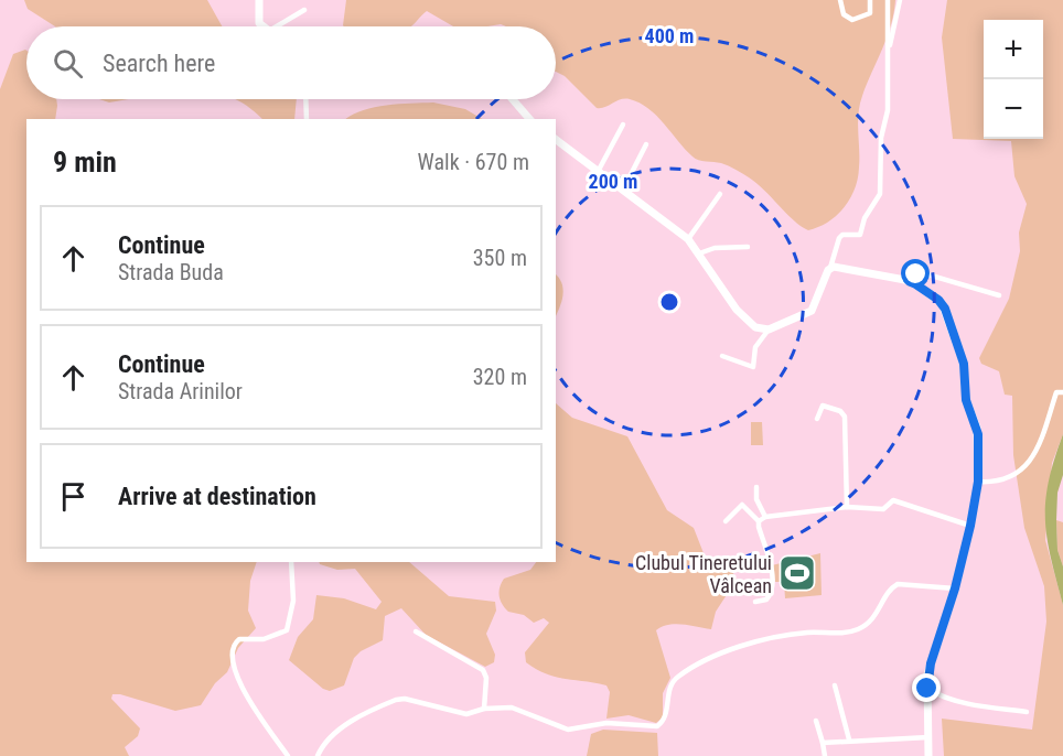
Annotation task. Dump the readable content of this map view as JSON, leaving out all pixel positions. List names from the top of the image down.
{
  "places": {
    "sports": ["Clubul Tineretului Vâlcean"]
  },
  "page": {
    "map_buttons": ["+", "−"],
    "search": "Search here",
    "heading": ["9 min", "Walk · 670 m"],
    "list": [
      ["Continue", "Strada Buda", "350 m"],
      ["Continue", "Strada Arinilor", "320 m"],
      "Arrive at destination"
    ]
  },
  "rings": ["400 m", "200 m"]
}
